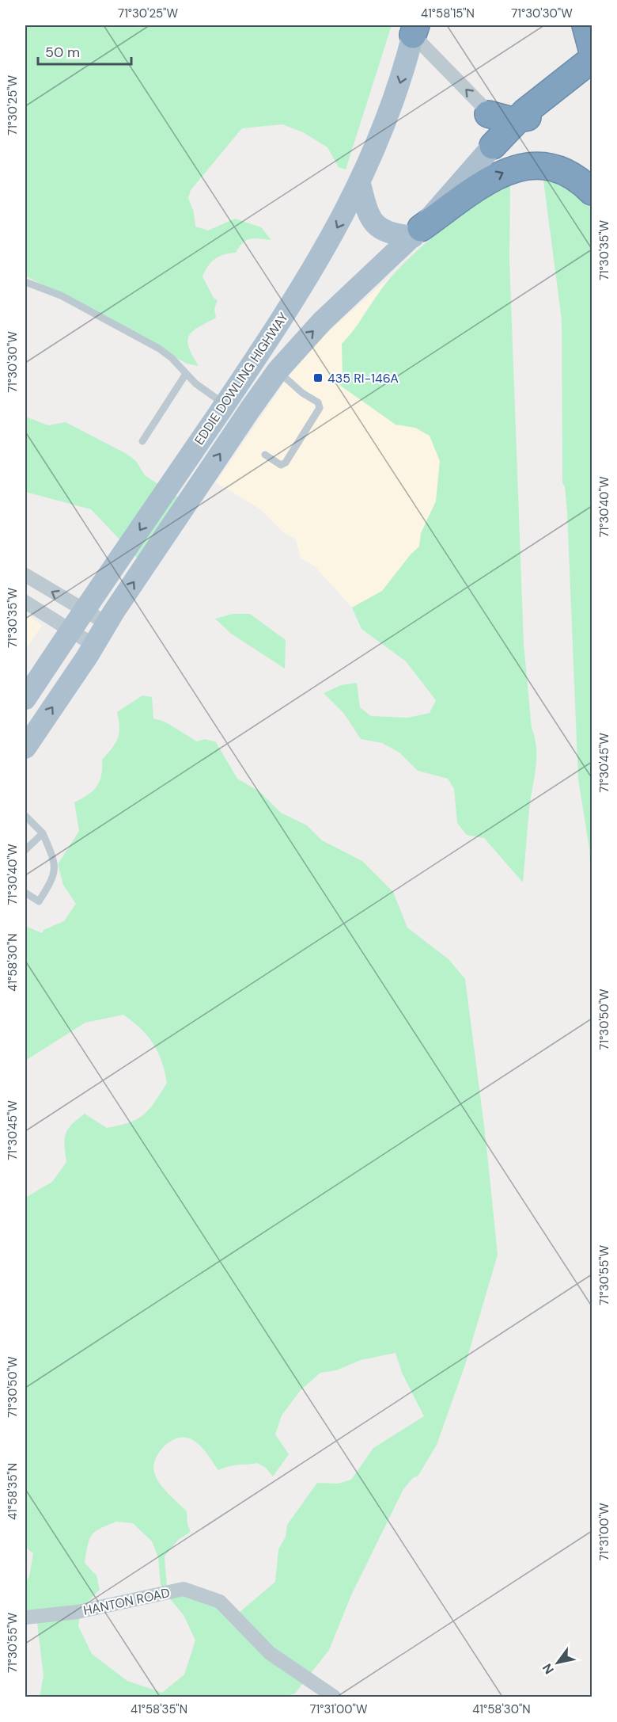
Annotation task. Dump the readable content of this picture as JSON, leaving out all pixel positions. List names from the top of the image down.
{
  "streets": {
    "main road": ["EDDIE DOWLING HIGHWAY"],
    "street": ["HANTON ROAD"]
  },
  "places": {
    "transit": ["435 RI-146A"]
  },
  "scale_bar": "50 m",
  "north": "bottom left",
  "coordinates": [
    "71°30'25\"W",
    "41°58'15\"N",
    "71°30'30\"W",
    "71°30'35\"W",
    "71°30'40\"W",
    "71°30'45\"W",
    "41°58'30\"N",
    "71°30'50\"W",
    "71°30'55\"W",
    "41°58'35\"N",
    "71°31'00\"W"
  ]
}
